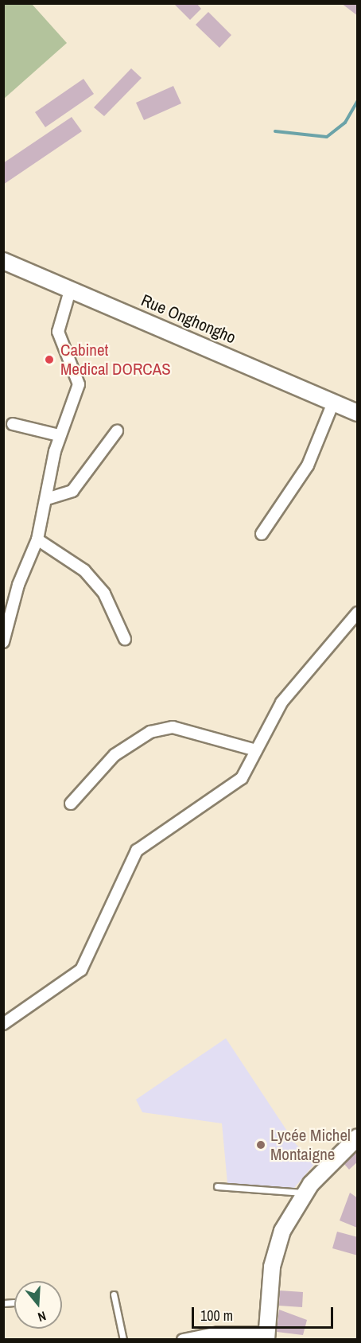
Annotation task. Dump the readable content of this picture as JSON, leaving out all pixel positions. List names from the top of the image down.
{
  "streets": {
    "main road": ["Rue Onghongho"]
  },
  "places": ["Cabinet Medical DORCAS", "Lycée Michel Montaigne"],
  "scale_bar": "100 m",
  "north": "bottom"
}
